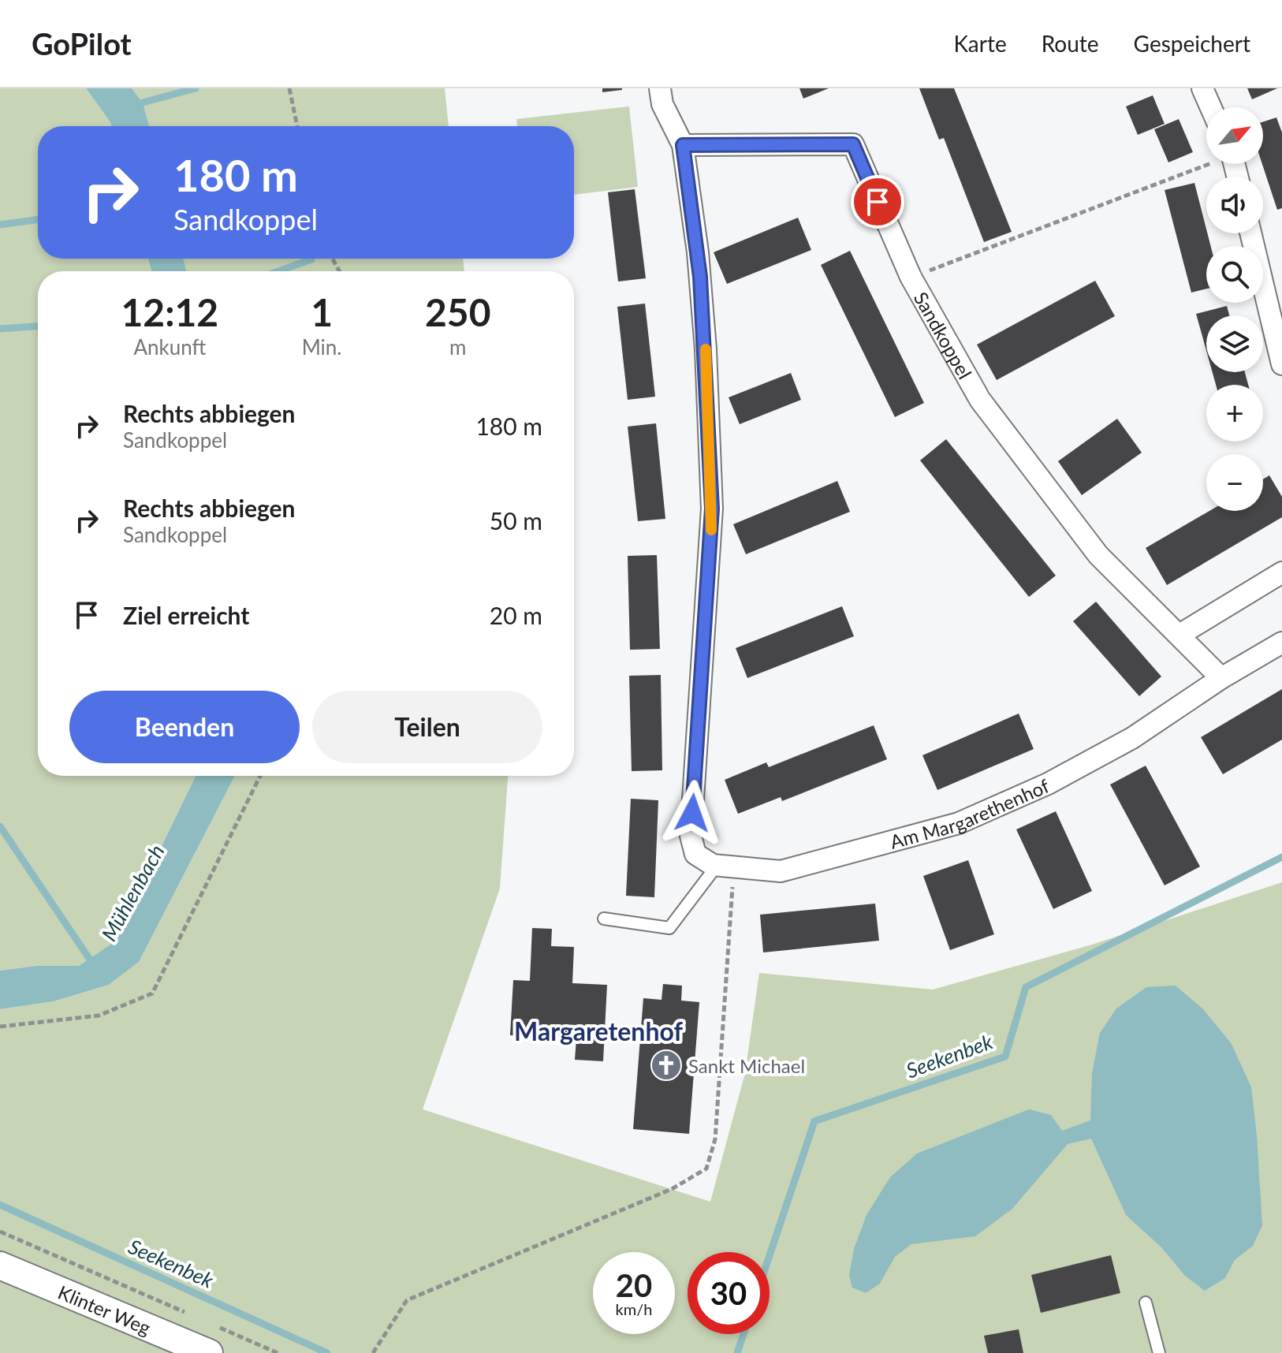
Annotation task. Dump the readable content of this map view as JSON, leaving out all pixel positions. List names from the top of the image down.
{
  "streets": {
    "street": ["Sandkoppel", "Am Margarethenhof", "Klinter Weg"]
  },
  "crossings": [
    ["Sandkoppel", "Am Margarethenhof"]
  ],
  "districts": ["Margaretenhof"],
  "water": ["Mühlenbach", "Seekenbek"],
  "places": {
    "church": ["Sankt Michael"]
  },
  "north": "top right",
  "page": {
    "header": "GoPilot",
    "nav": ["Karte", "Route", "Gespeichert"],
    "map_buttons": ["+", "−"],
    "turn": ["180 m", "Sandkoppel"],
    "eta": [
      "12:12",
      "Ankunft",
      "1",
      "Min.",
      "250",
      "m"
    ],
    "list": [
      {
        "name": "Rechts abbiegen",
        "note": "Sandkoppel",
        "value": "180 m"
      },
      {
        "name": "Rechts abbiegen",
        "note": "Sandkoppel",
        "value": "50 m"
      },
      {
        "name": "Ziel erreicht",
        "value": "20 m"
      }
    ],
    "buttons": ["Beenden", "Teilen"],
    "speed": "20 km/h",
    "limit": "30"
  }
}
